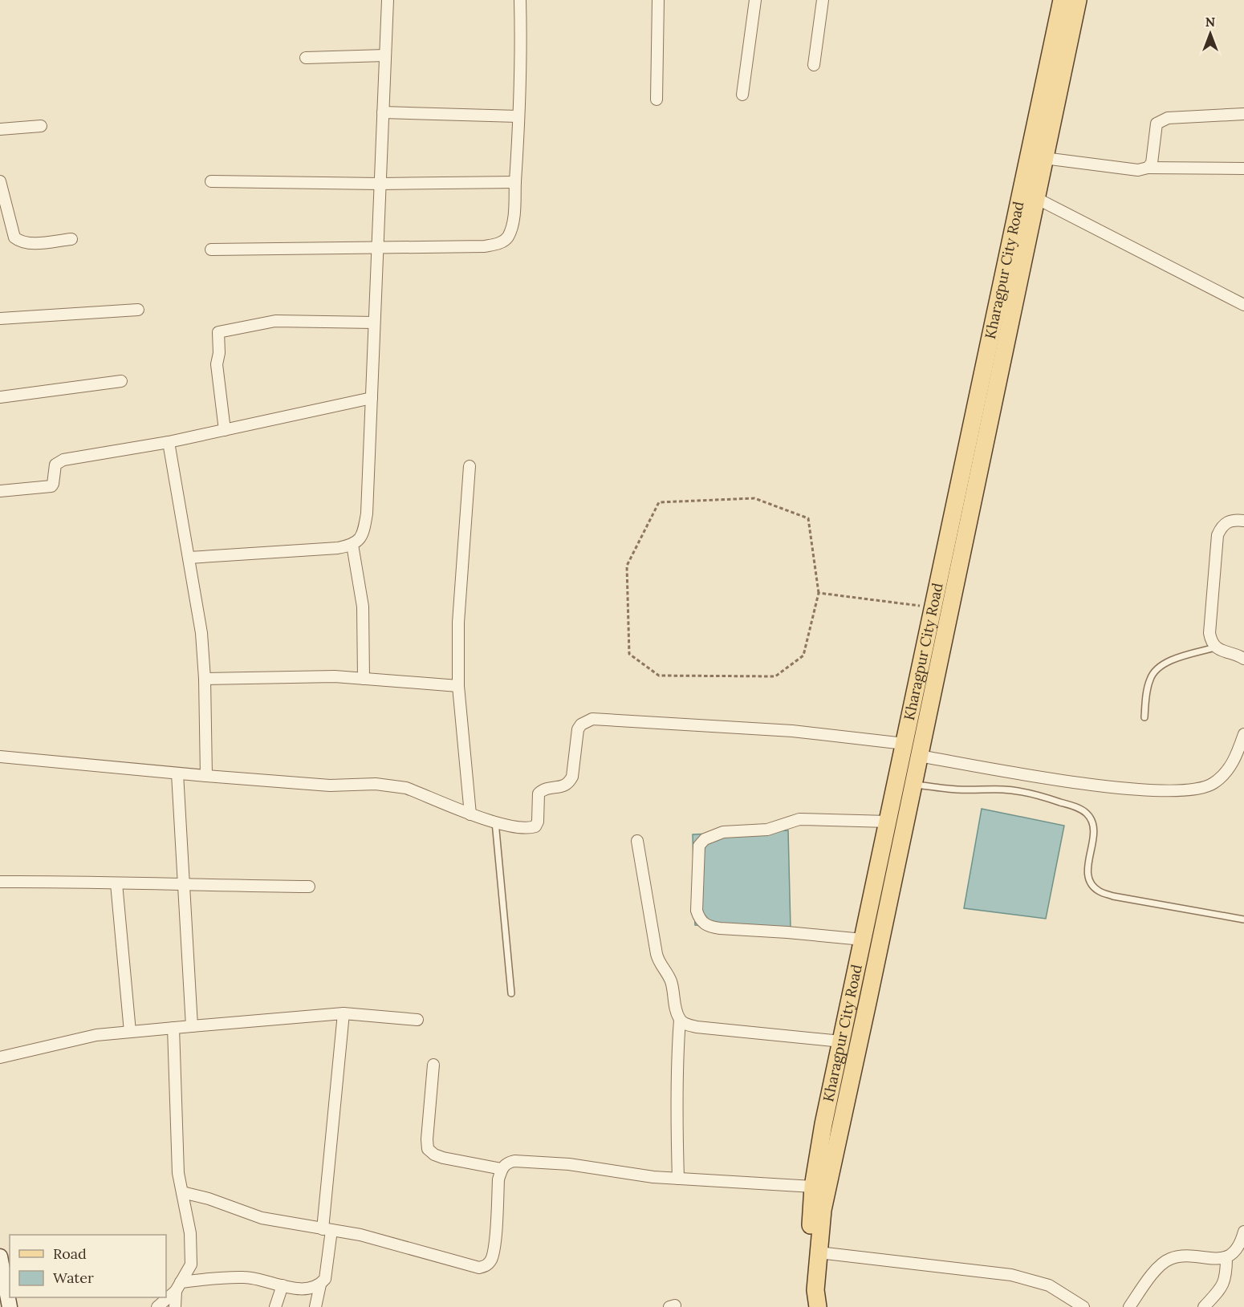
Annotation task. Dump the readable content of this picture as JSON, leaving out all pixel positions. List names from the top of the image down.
{
  "streets": {
    "main road": ["Kharagpur City Road"]
  },
  "legend": ["Road", "Water"],
  "north": "top"
}
